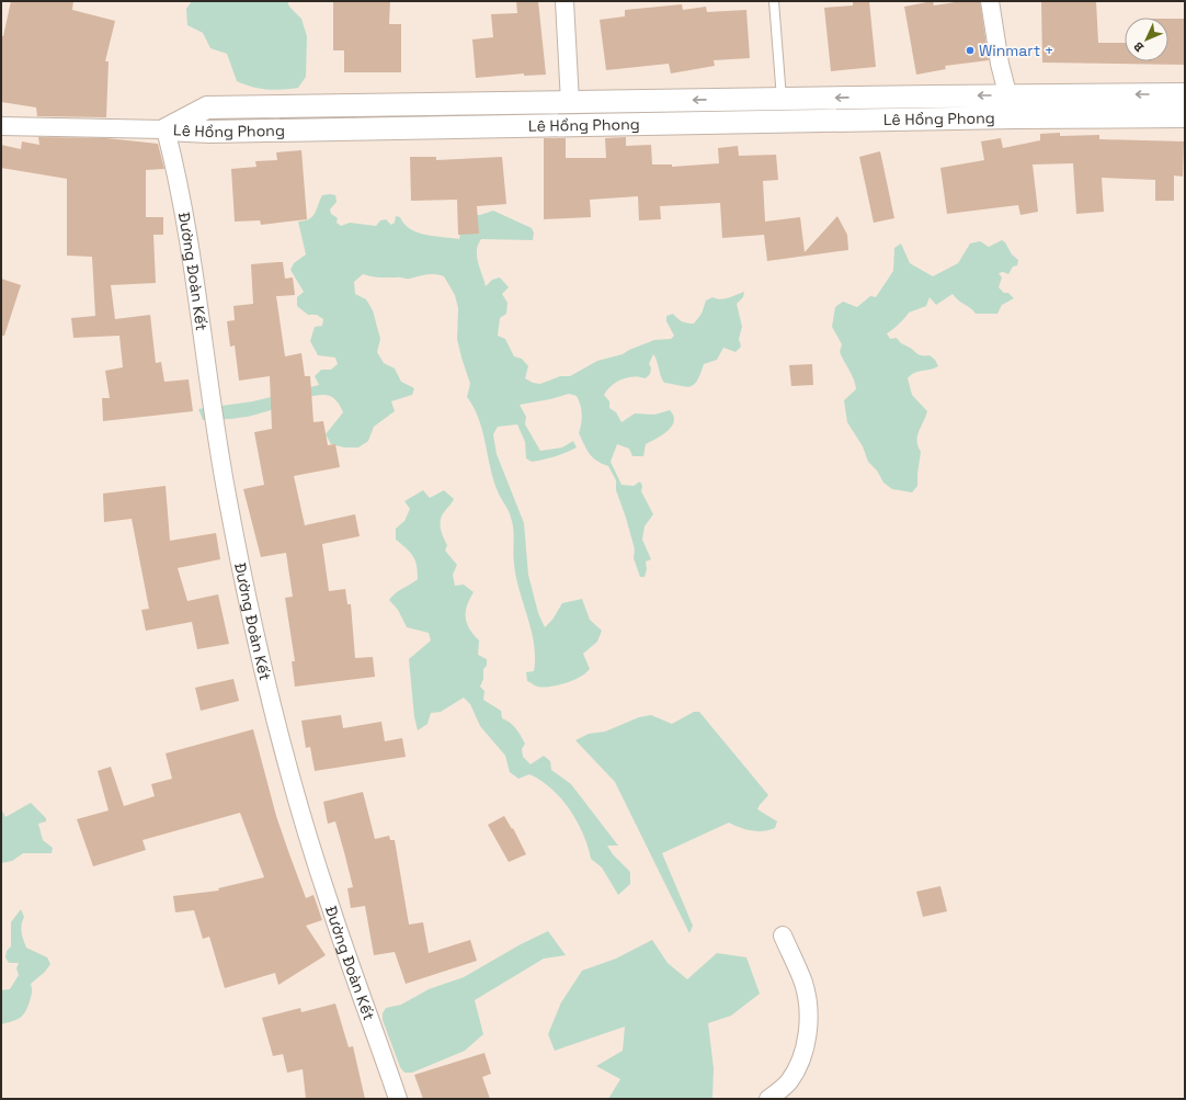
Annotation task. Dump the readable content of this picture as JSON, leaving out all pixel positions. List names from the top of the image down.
{
  "streets": {
    "street": ["Lê Hồng Phong", "Đường Đoàn Kết"]
  },
  "crossings": [
    ["Lê Hồng Phong", "Đường Đoàn Kết"]
  ],
  "places": ["Winmart +"],
  "north": "bottom left"
}
